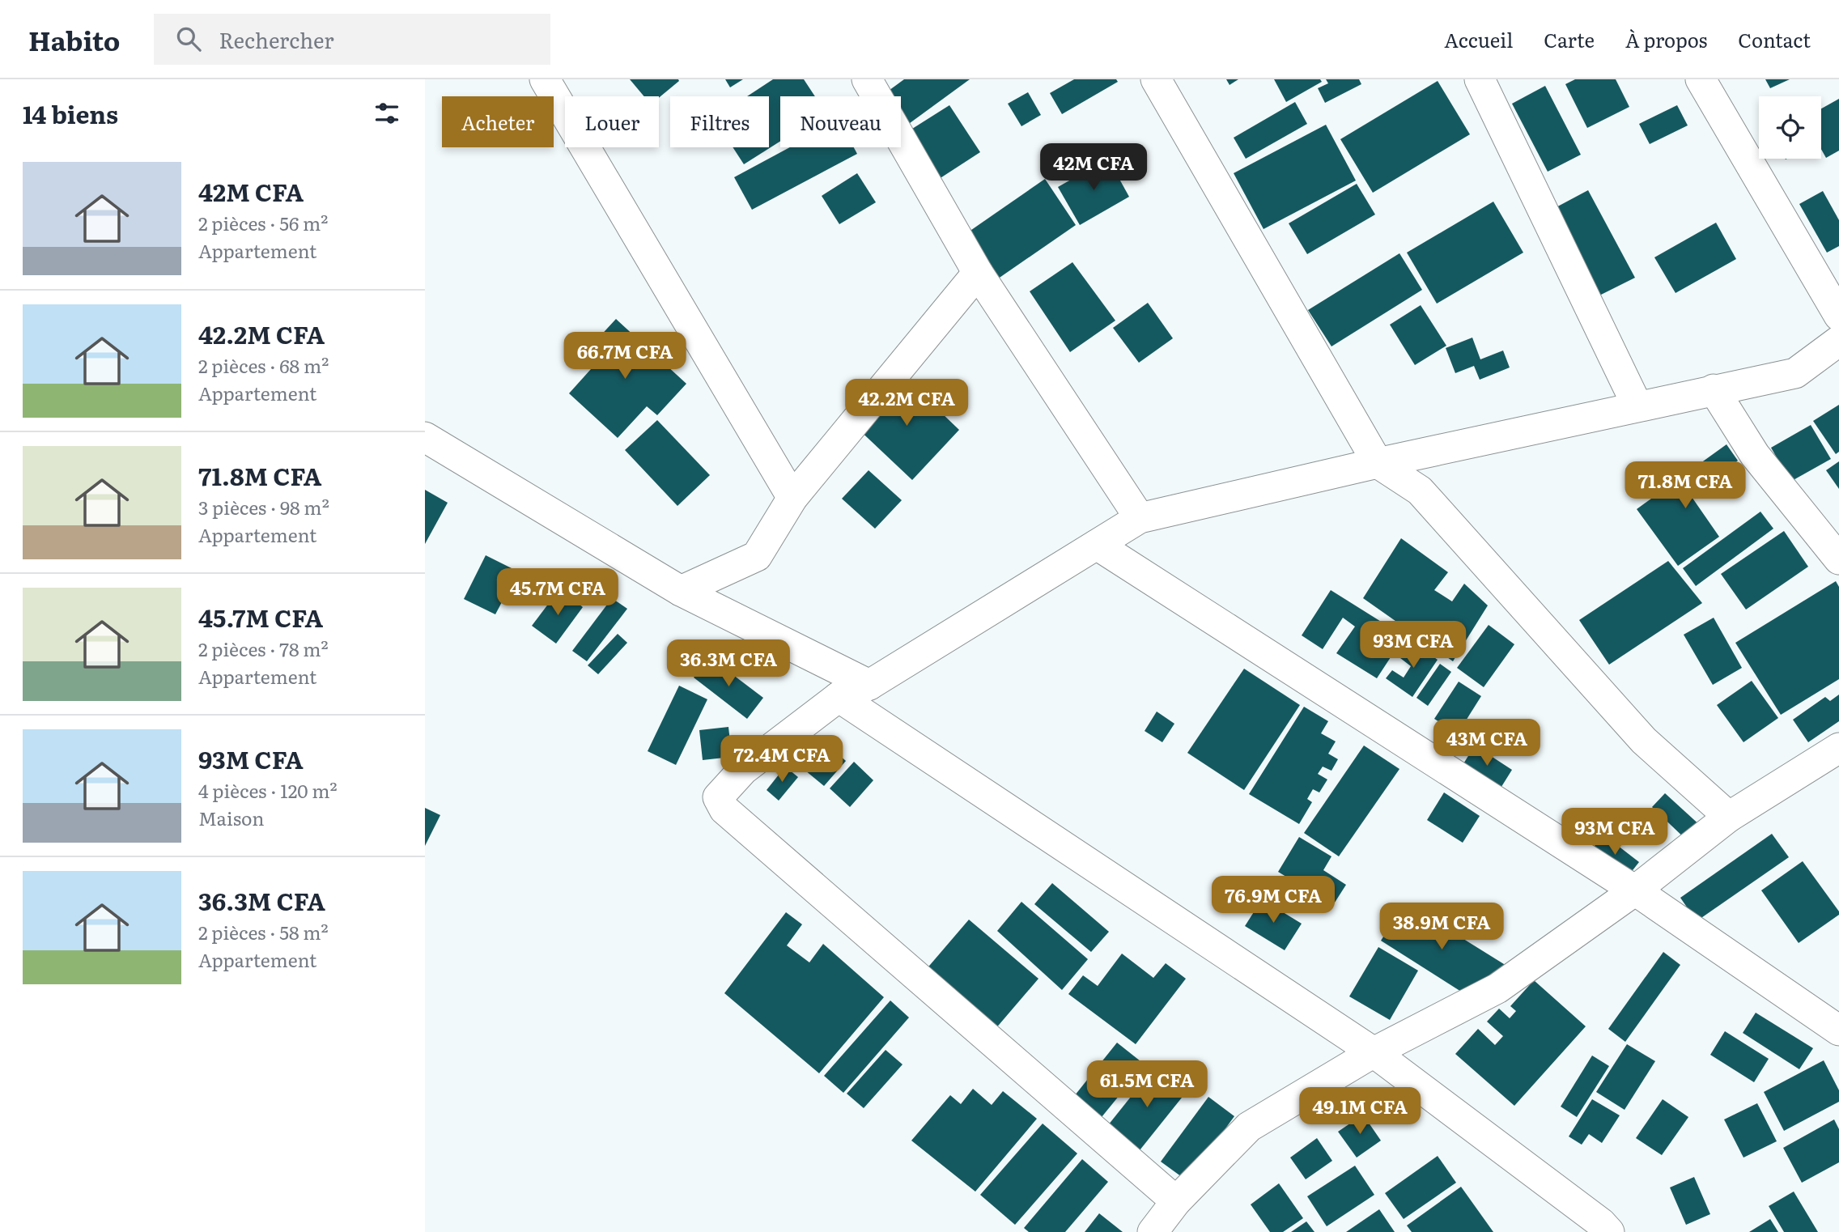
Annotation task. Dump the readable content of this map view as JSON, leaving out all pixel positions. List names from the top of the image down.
{
  "page": {
    "header": "Habito",
    "search": "Rechercher",
    "nav": [
      "Accueil",
      "Carte",
      "À propos",
      "Contact"
    ],
    "heading": "14 biens",
    "chip": [
      "Acheter",
      "Louer",
      "Filtres",
      "Nouveau"
    ],
    "price": [
      "42M CFA",
      "66.7M CFA",
      "42.2M CFA",
      "71.8M CFA",
      "45.7M CFA",
      "93M CFA",
      "36.3M CFA",
      "43M CFA",
      "72.4M CFA",
      "93M CFA",
      "76.9M CFA",
      "38.9M CFA",
      "61.5M CFA",
      "49.1M CFA"
    ],
    "list": [
      {
        "name": "42M CFA",
        "note": "2 pièces · 56 m² · Appartement"
      },
      {
        "name": "42.2M CFA",
        "note": "2 pièces · 68 m² · Appartement"
      },
      {
        "name": "71.8M CFA",
        "note": "3 pièces · 98 m² · Appartement"
      },
      {
        "name": "45.7M CFA",
        "note": "2 pièces · 78 m² · Appartement"
      },
      {
        "name": "93M CFA",
        "note": "4 pièces · 120 m² · Maison"
      },
      {
        "name": "36.3M CFA",
        "note": "2 pièces · 58 m² · Appartement"
      }
    ]
  }
}
